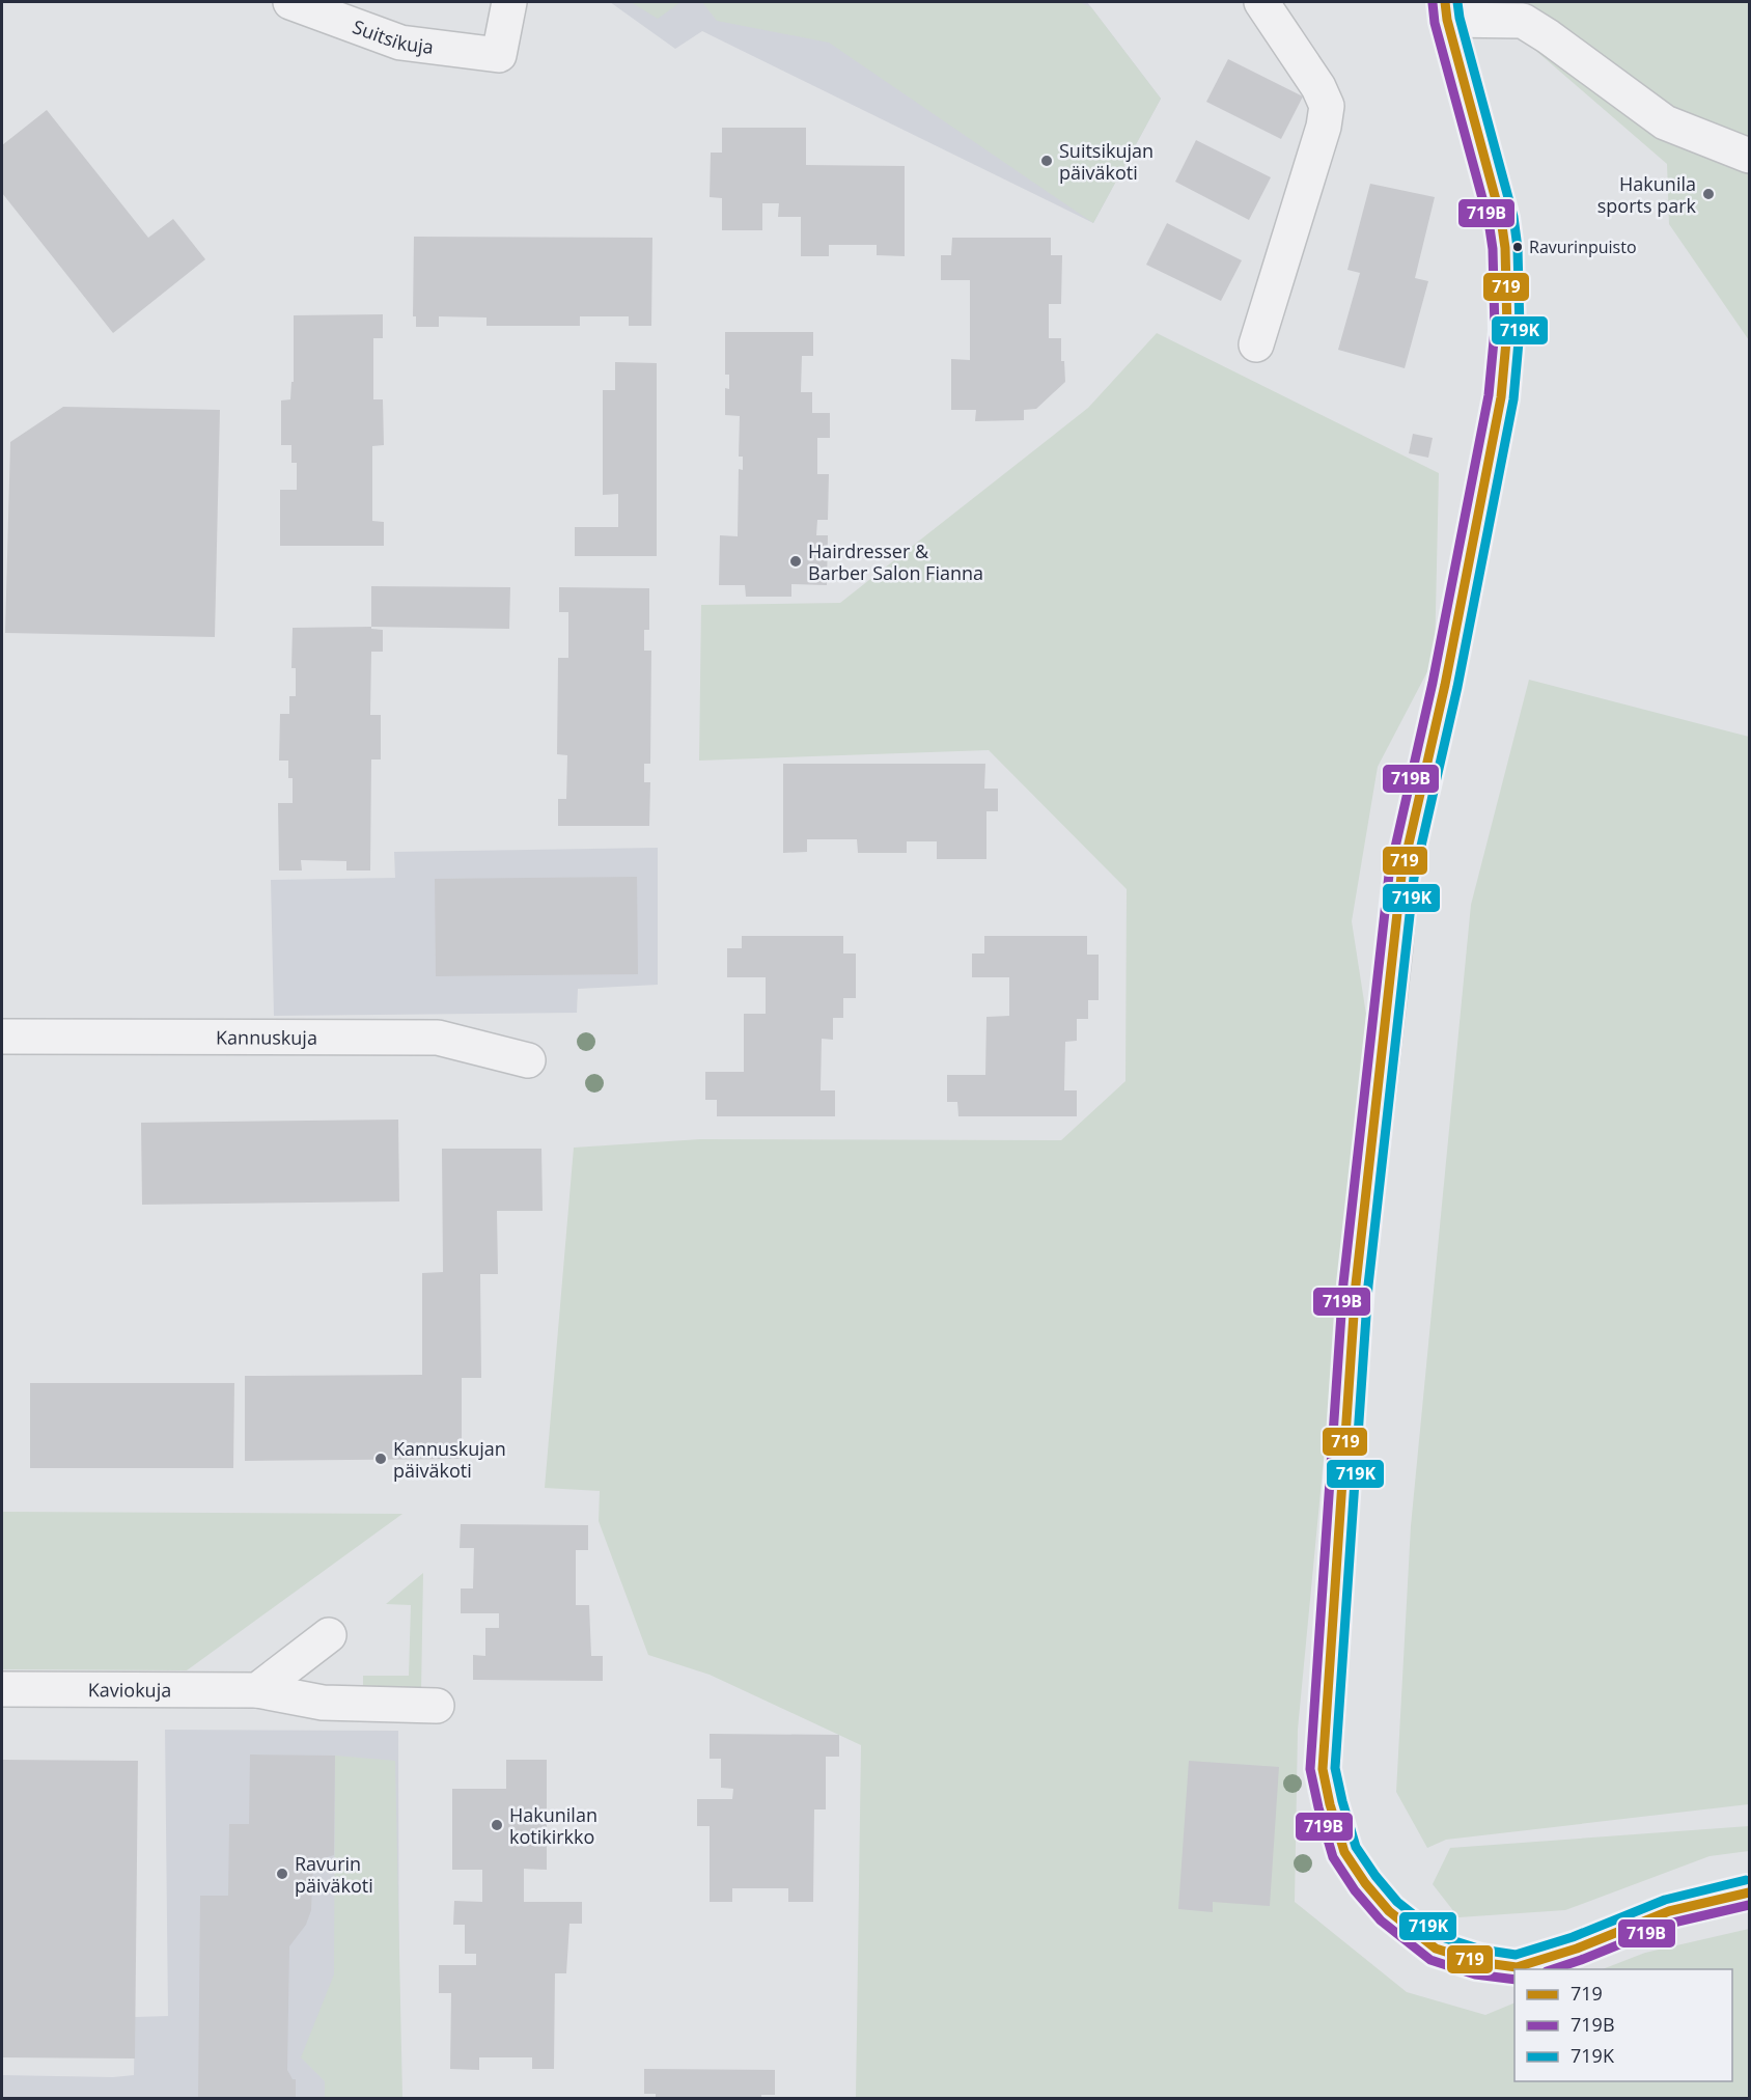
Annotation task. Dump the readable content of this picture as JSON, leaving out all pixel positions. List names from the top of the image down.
{
  "streets": {
    "street": ["Suitsikuja", "Kannuskuja", "Kaviokuja"]
  },
  "places": [
    "Suitsikujan päiväkoti",
    "Hakunila sports park",
    "Ravurinpuisto",
    "Hairdresser & Barber Salon Fianna",
    "Kannuskujan päiväkoti",
    "Hakunilan kotikirkko",
    "Ravurin päiväkoti"
  ],
  "lines": ["transit line 719", "transit line 719K", "transit line 719B"],
  "legend": ["719", "719B", "719K"]
}
